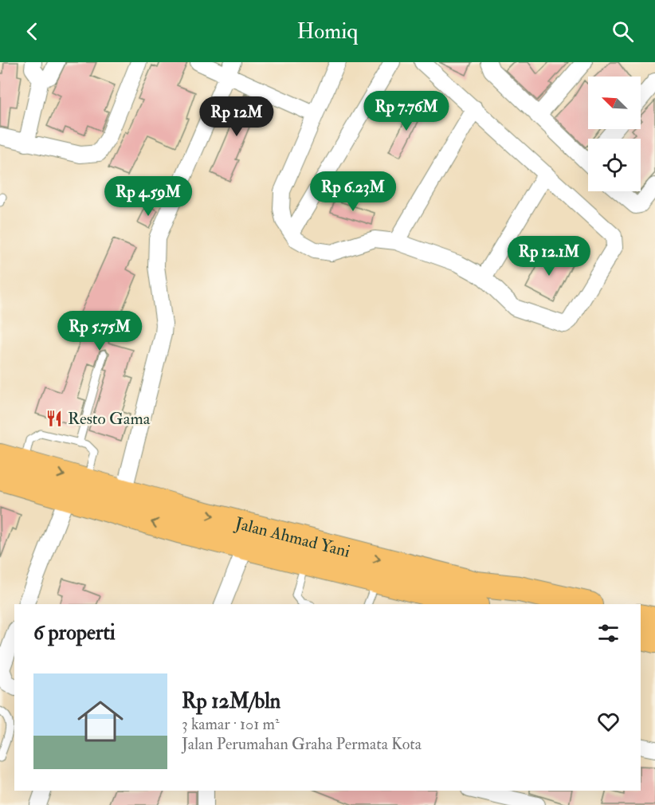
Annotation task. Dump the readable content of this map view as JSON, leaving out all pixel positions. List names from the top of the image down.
{
  "streets": {
    "highway": ["Jalan Ahmad Yani"]
  },
  "places": {
    "restaurant": ["Resto Gama"]
  },
  "north": "top left",
  "page": {
    "header": "Homiq",
    "price": [
      "Rp 7.76M",
      "Rp 12M",
      "Rp 6.23M",
      "Rp 4.59M",
      "Rp 12.1M",
      "Rp 5.75M"
    ],
    "heading": "6 properti",
    "list": [
      {
        "name": "Rp 12M/bln",
        "note": "3 kamar · 101 m² · Jalan Perumahan Graha Permata Kota"
      }
    ]
  }
}
